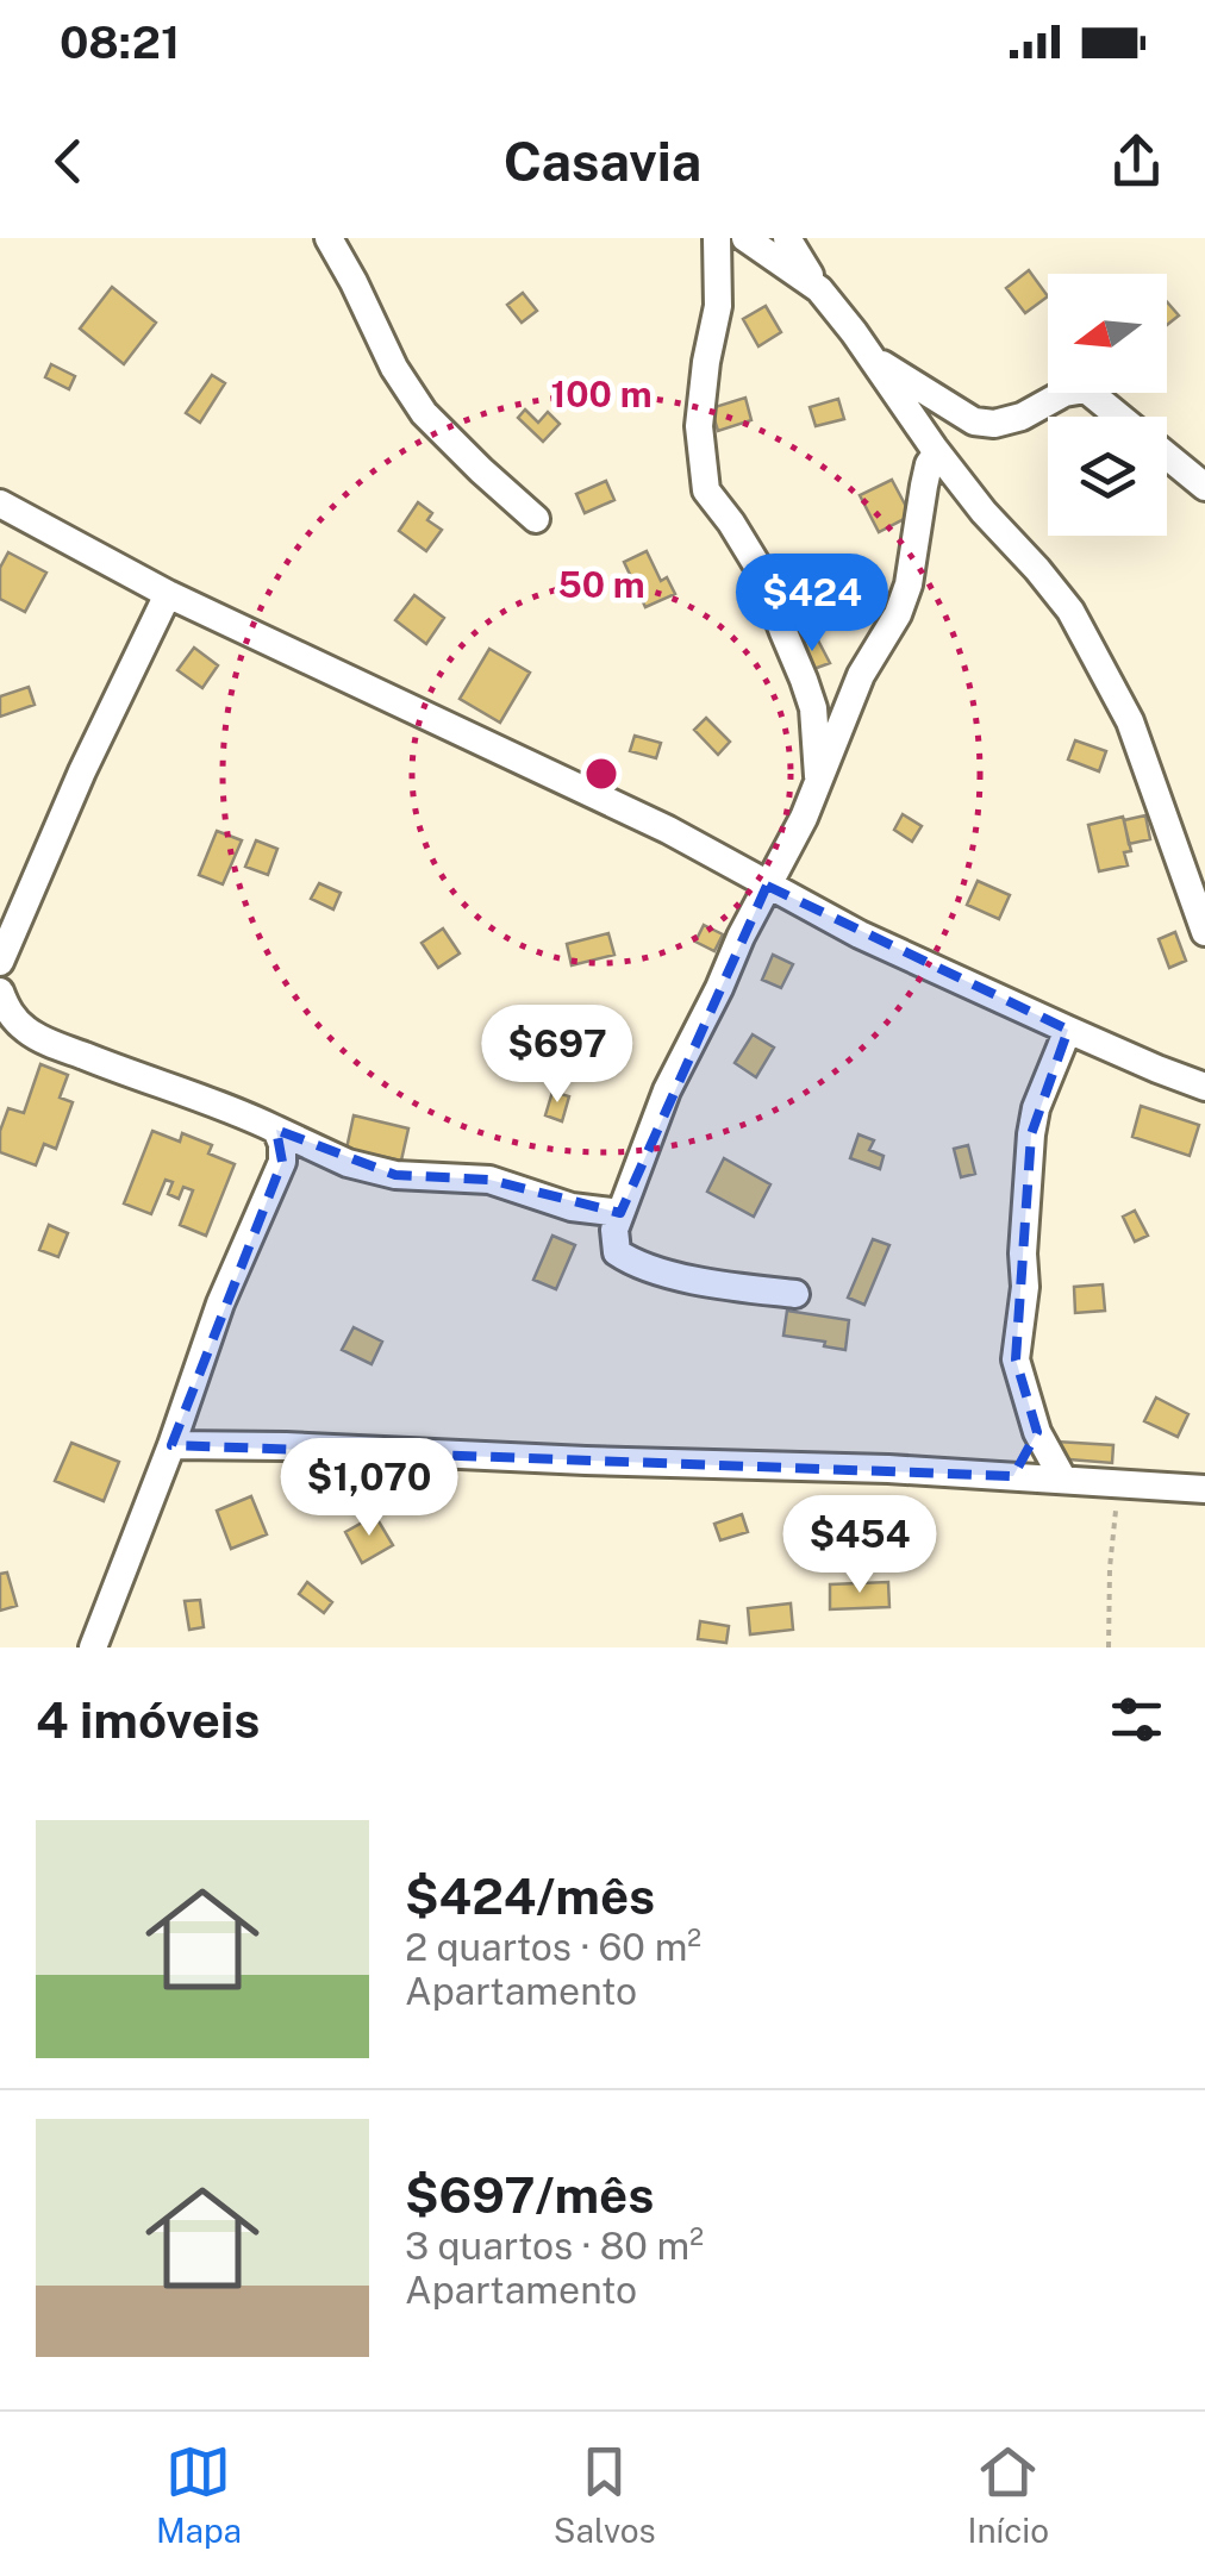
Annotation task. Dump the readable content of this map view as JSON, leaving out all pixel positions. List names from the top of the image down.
{
  "north": "left",
  "page": {
    "status": "08:21",
    "header": "Casavia",
    "price": [
      "$424",
      "$697",
      "$1,070",
      "$454"
    ],
    "heading": "4 imóveis",
    "list": [
      {
        "name": "$424/mês",
        "note": "2 quartos · 60 m² · Apartamento"
      },
      {
        "name": "$697/mês",
        "note": "3 quartos · 80 m² · Apartamento"
      }
    ],
    "tabs": ["Mapa", "Salvos", "Início"]
  },
  "rings": ["100 m", "50 m"]
}
